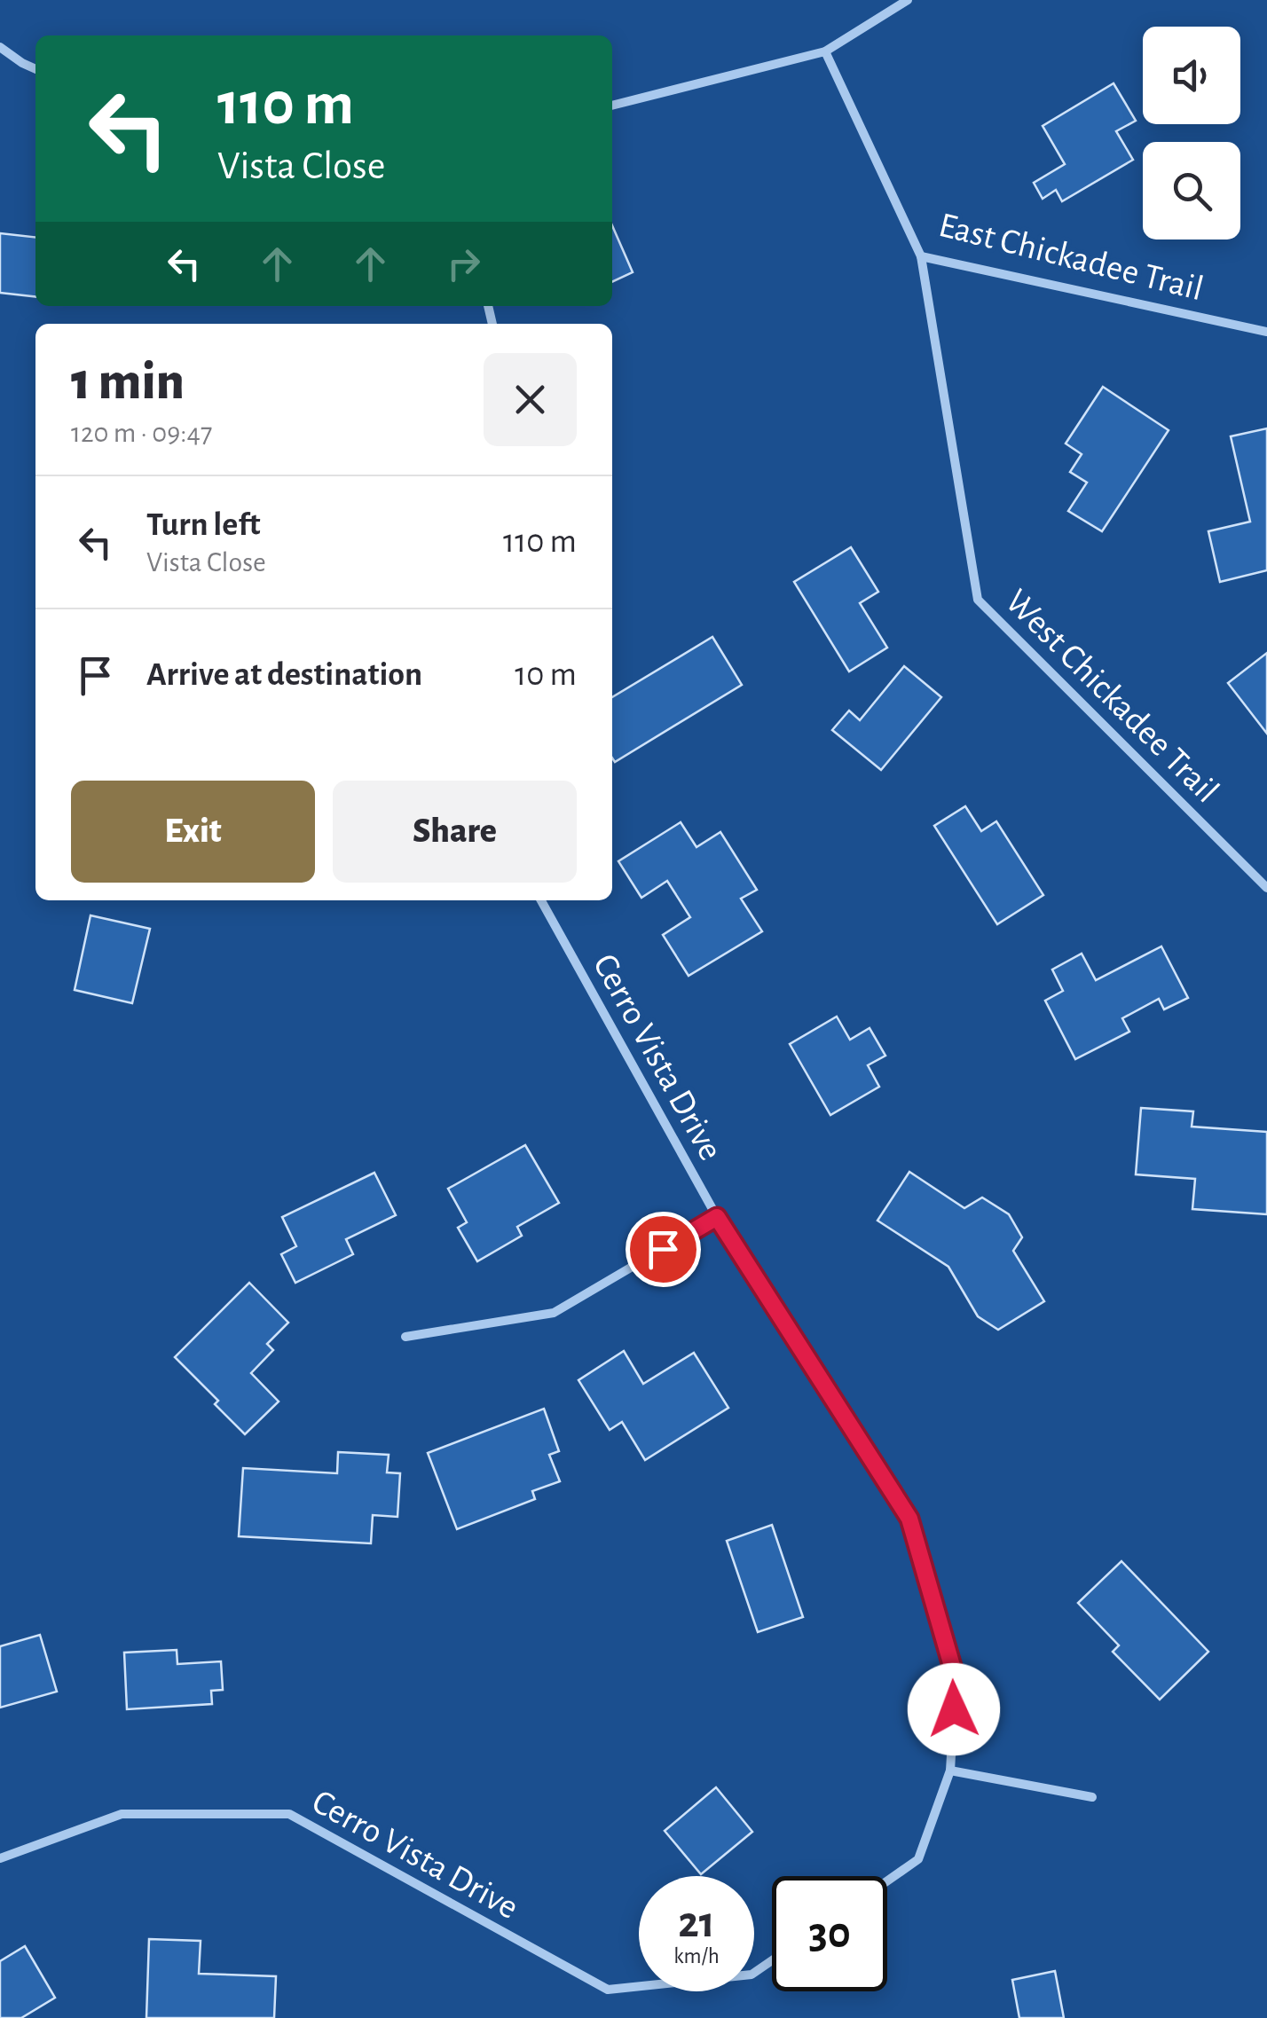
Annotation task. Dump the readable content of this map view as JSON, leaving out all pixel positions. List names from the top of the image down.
{
  "streets": {
    "street": ["East Chickadee Trail", "West Chickadee Trail", "Cerro Vista Drive"]
  },
  "crossings": [
    ["East Chickadee Trail", "West Chickadee Trail"]
  ],
  "page": {
    "turn": ["110 m", "Vista Close"],
    "heading": ["1 min", "120 m · 09:47"],
    "list": [
      {
        "name": "Turn left",
        "note": "Vista Close",
        "value": "110 m"
      },
      {
        "name": "Arrive at destination",
        "value": "10 m"
      }
    ],
    "buttons": ["Exit", "Share"],
    "speed": "21 km/h",
    "limit": "30"
  }
}
